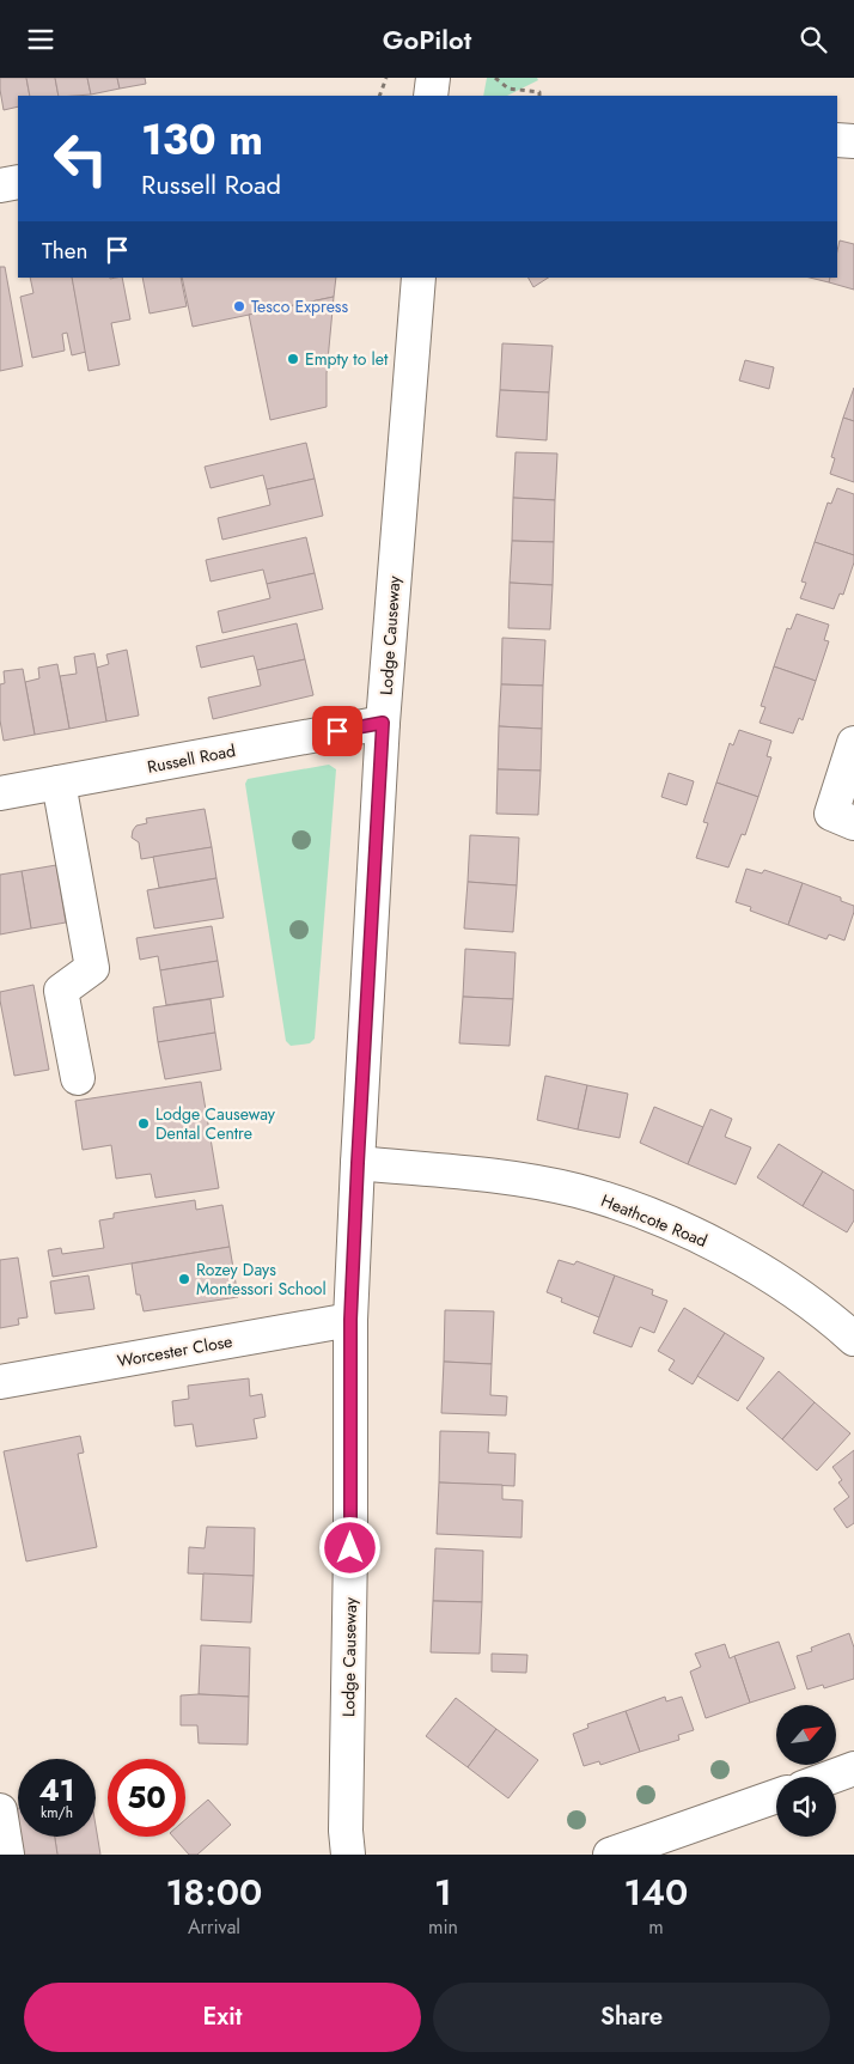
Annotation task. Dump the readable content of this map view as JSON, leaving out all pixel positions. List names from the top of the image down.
{
  "streets": {
    "street": [
      "Lodge Causeway",
      "Russell Road",
      "Heathcote Road",
      "Worcester Close"
    ]
  },
  "crossings": [
    ["Lodge Causeway", "Russell Road"],
    ["Lodge Causeway", "Heathcote Road"],
    ["Lodge Causeway", "Worcester Close"]
  ],
  "places": [
    "Tesco Express",
    "Empty to let",
    "Lodge Causeway Dental Centre",
    "Rozey Days Montessori School"
  ],
  "north": "top right",
  "page": {
    "header": "GoPilot",
    "turn": ["130 m", "Russell Road"],
    "then": "Then",
    "speed": "41 km/h",
    "limit": "50",
    "eta": [
      "18:00",
      "Arrival",
      "1",
      "min",
      "140",
      "m"
    ],
    "buttons": ["Exit", "Share"]
  }
}
